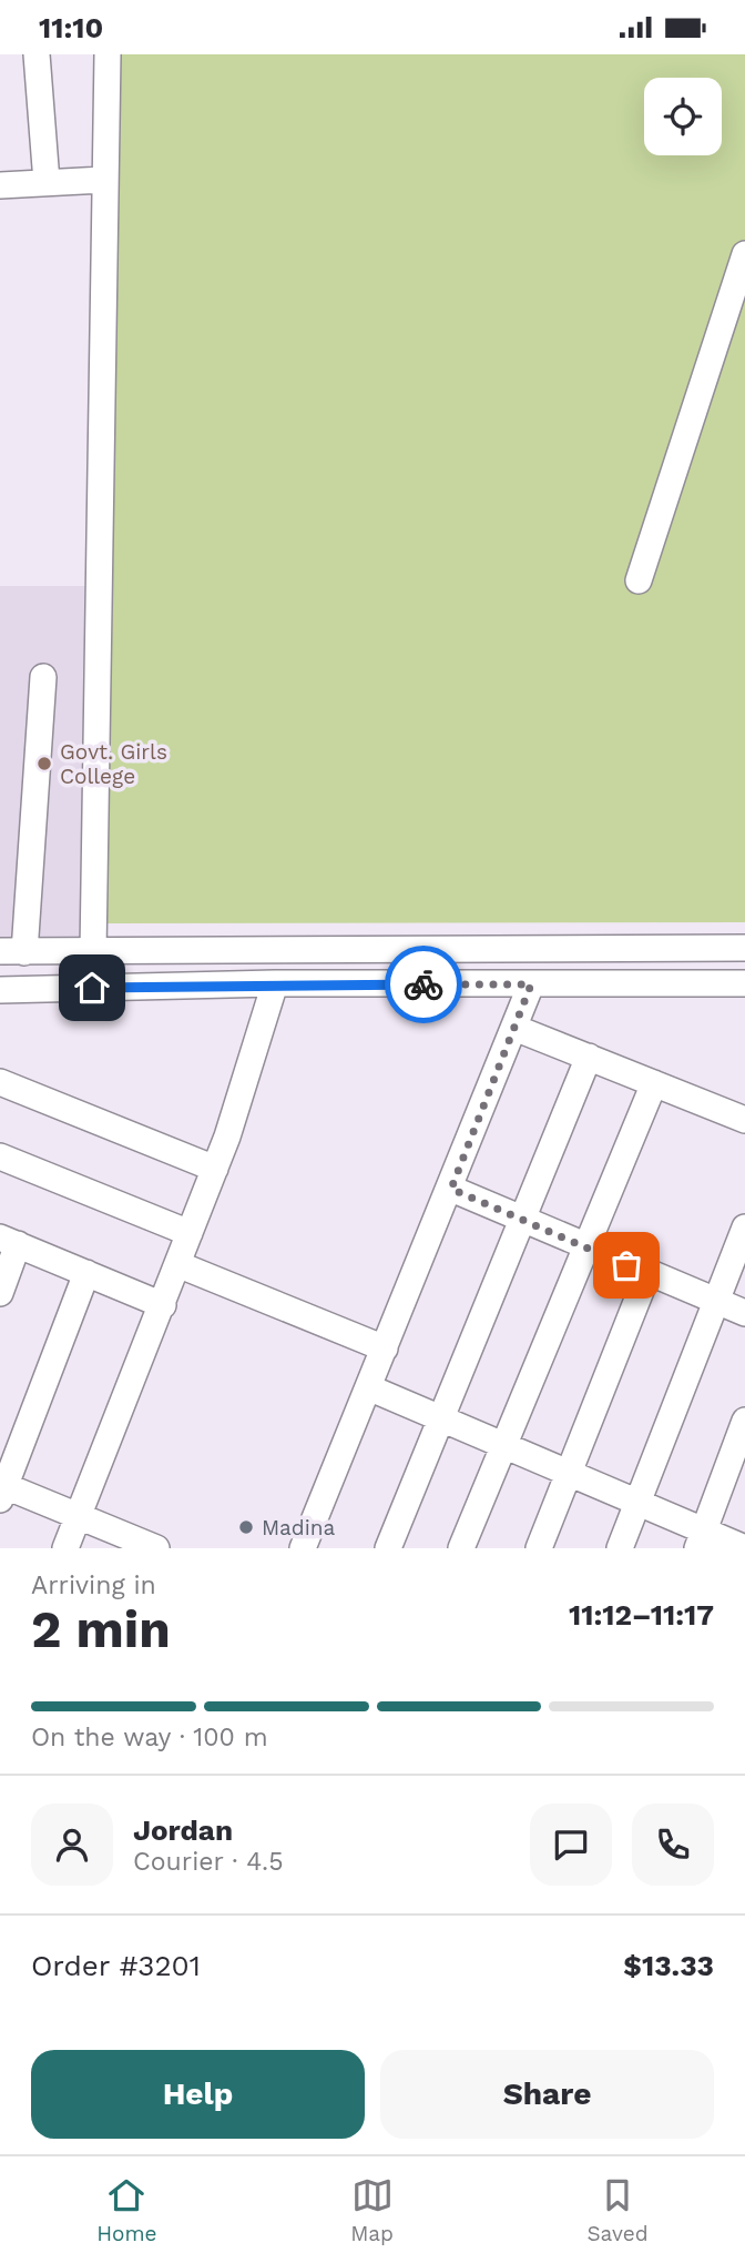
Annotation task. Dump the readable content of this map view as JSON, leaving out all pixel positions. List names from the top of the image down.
{
  "places": ["Govt. Girls College", "Madina"],
  "page": {
    "status": "11:10",
    "heading": ["2 min", "Arriving in", "11:12–11:17"],
    "panel": [
      "Jordan",
      "Courier · 4.5",
      "Order #3201",
      "$13.33"
    ],
    "bar": "On the way · 100 m",
    "buttons": ["Help", "Share"],
    "tabs": ["Home", "Map", "Saved"]
  }
}
